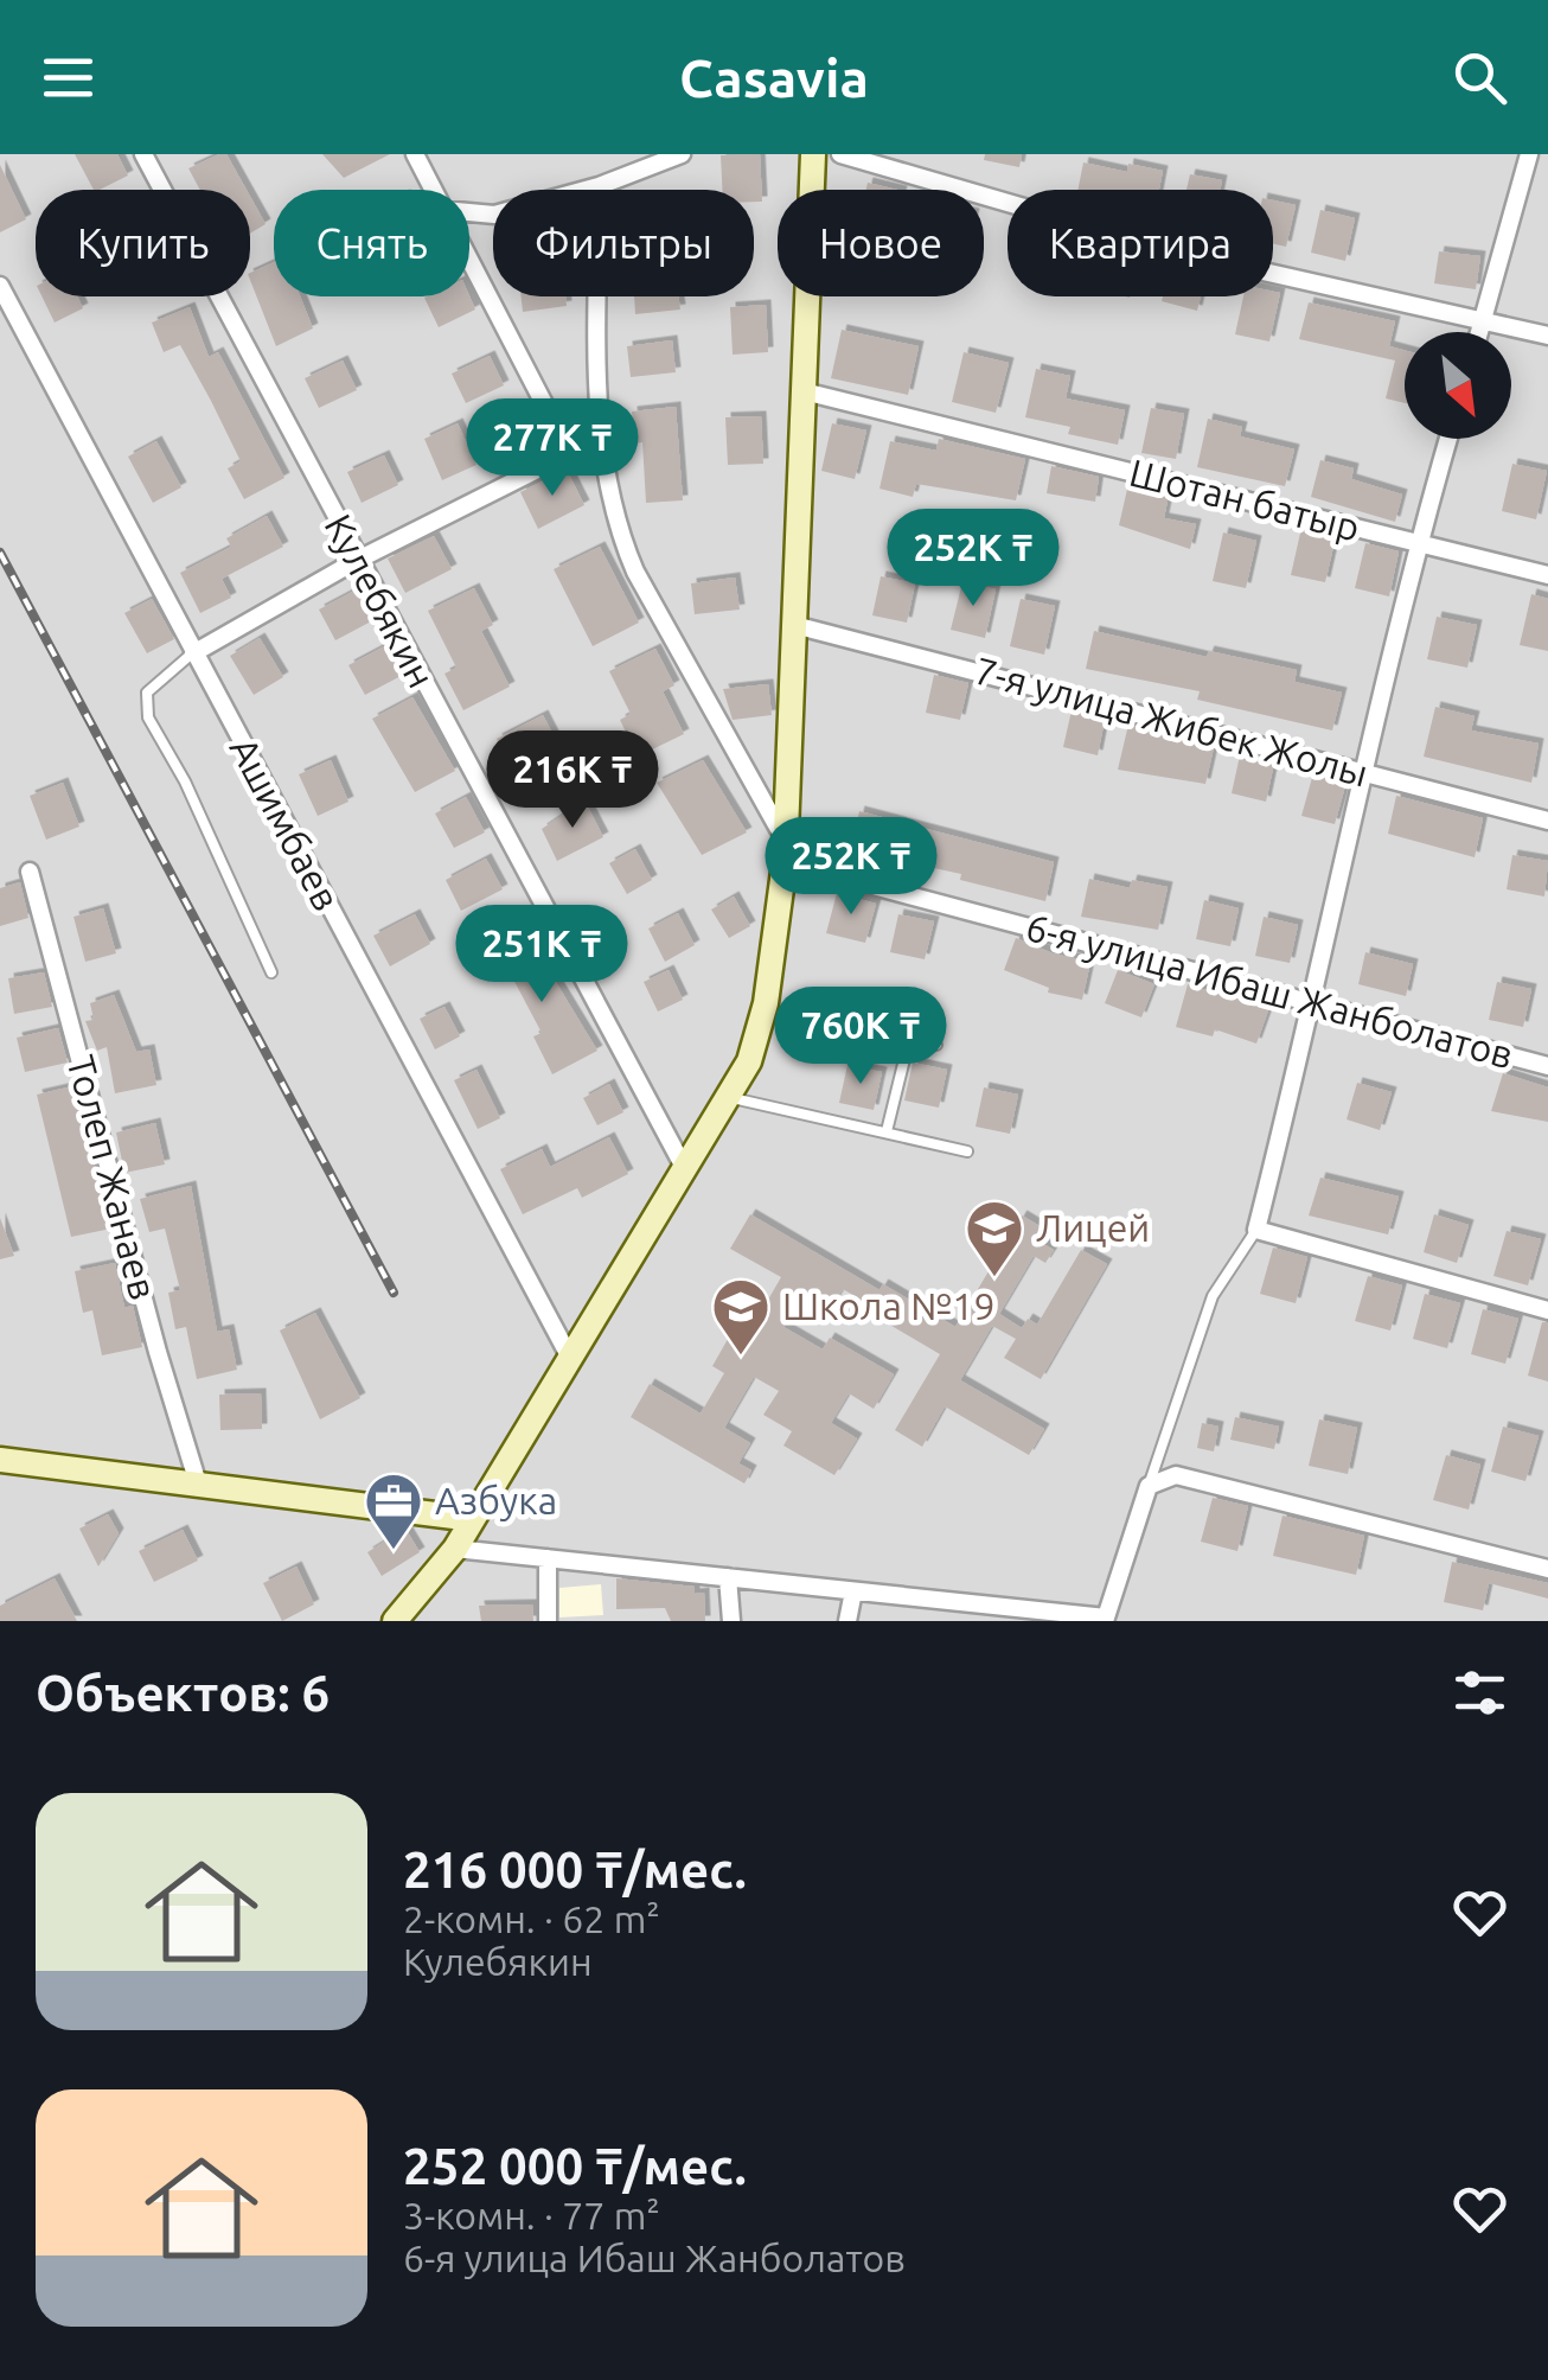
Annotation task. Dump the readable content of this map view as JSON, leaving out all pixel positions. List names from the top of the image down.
{
  "streets": {
    "street": [
      "Шотан батыр",
      "Кулебякин",
      "7-я улица Жибек Жолы",
      "Ашимбаев",
      "6-я улица Ибаш Жанболатов",
      "Толеп Жанаев"
    ]
  },
  "places": {
    "school or university": ["Лицей", "Школа №19"],
    "office": ["Азбука"]
  },
  "north": "bottom right",
  "page": {
    "header": "Casavia",
    "chip": [
      "Купить",
      "Снять",
      "Фильтры",
      "Новое",
      "Квартира"
    ],
    "price": [
      "277K ₸",
      "252K ₸",
      "216K ₸",
      "252K ₸",
      "251K ₸",
      "760K ₸"
    ],
    "heading": "Объектов: 6",
    "list": [
      {
        "name": "216 000 ₸/мес.",
        "note": "2-комн. · 62 m² · Кулебякин"
      },
      {
        "name": "252 000 ₸/мес.",
        "note": "3-комн. · 77 m² · 6-я улица Ибаш Жанболатов"
      }
    ]
  }
}
